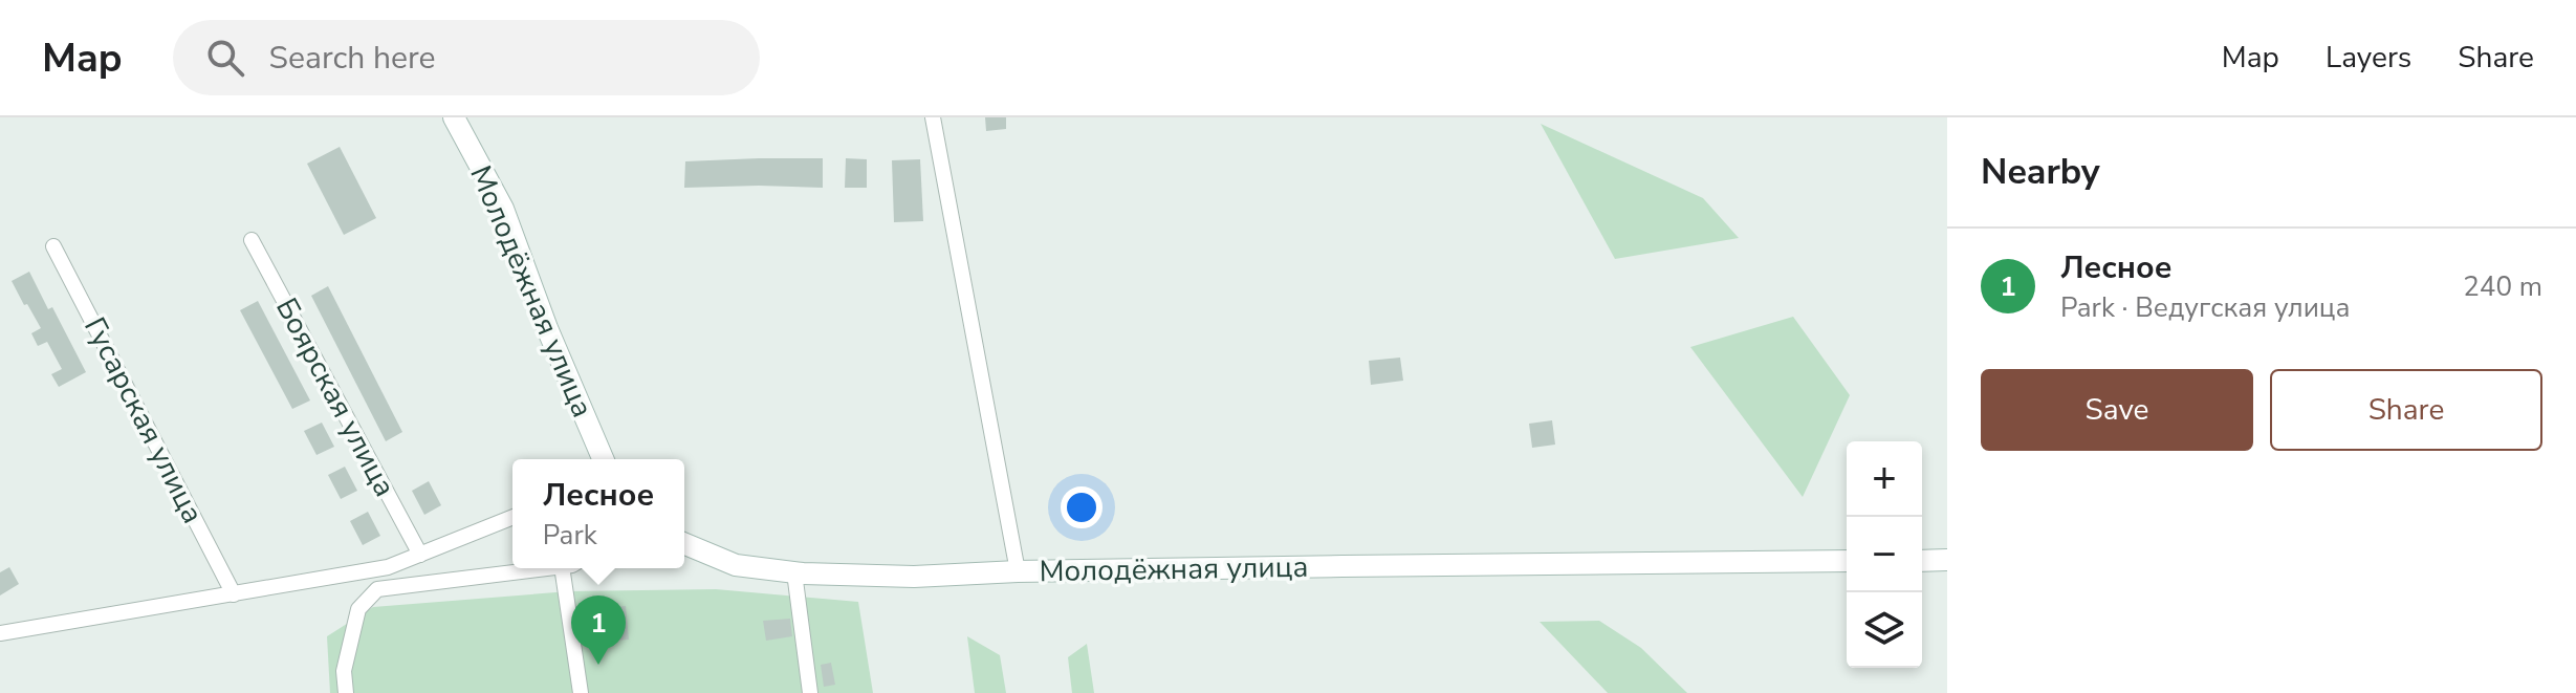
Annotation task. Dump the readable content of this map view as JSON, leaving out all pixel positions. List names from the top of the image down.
{
  "streets": {
    "main road": ["Молодёжная улица"],
    "street": ["Боярская улица", "Гусарская улица"]
  },
  "page": {
    "header": "Map",
    "search": "Search here",
    "nav": ["Map", "Layers", "Share"],
    "heading": "Nearby",
    "list": [
      {
        "mark": "1",
        "name": "Лесное",
        "note": "Park · Ведугская улица",
        "value": "240 m"
      }
    ],
    "buttons": ["Save", "Share"],
    "map_buttons": ["+", "−"],
    "popup": ["Лесное", "Park"],
    "pins": "1"
  }
}
